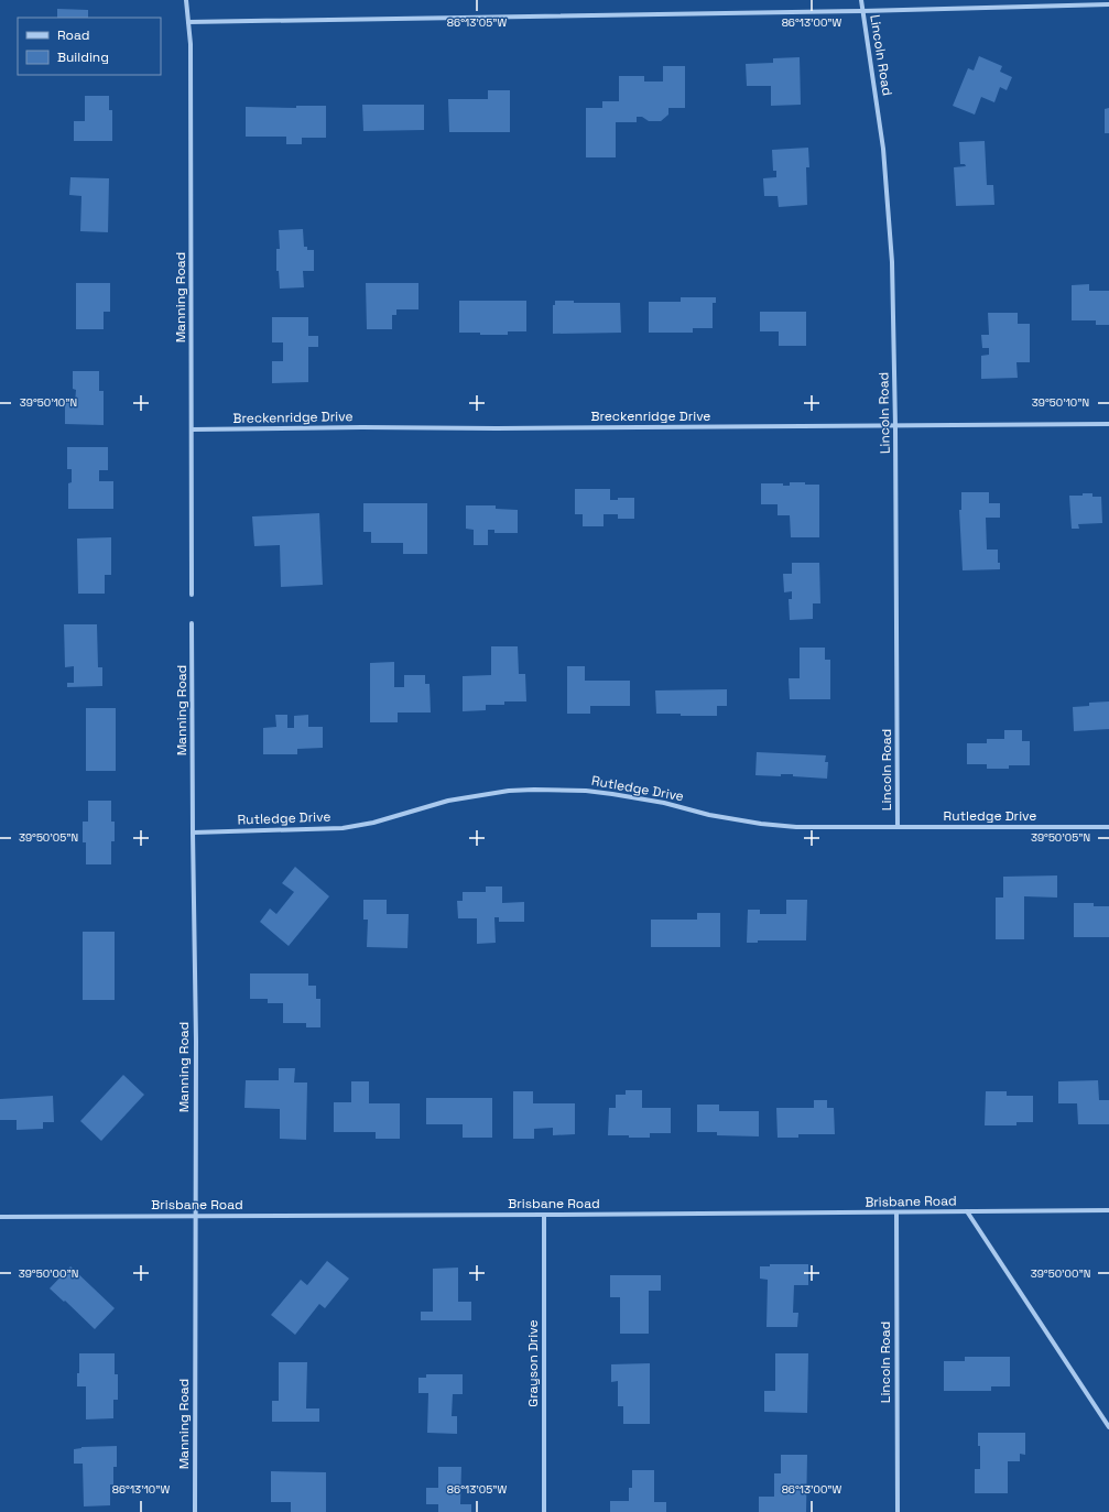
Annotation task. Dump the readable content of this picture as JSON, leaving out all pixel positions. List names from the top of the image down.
{
  "streets": {
    "street": [
      "Lincoln Road",
      "Manning Road",
      "Breckenridge Drive",
      "Rutledge Drive",
      "Brisbane Road",
      "Grayson Drive"
    ]
  },
  "crossings": [
    ["Lincoln Road", "Breckenridge Drive"],
    ["Lincoln Road", "Rutledge Drive"],
    ["Lincoln Road", "Brisbane Road"],
    ["Manning Road", "Breckenridge Drive"],
    ["Manning Road", "Rutledge Drive"],
    ["Manning Road", "Brisbane Road"],
    ["Brisbane Road", "Grayson Drive"]
  ],
  "legend": ["Road", "Building"],
  "coordinates": [
    "86°13'05\"W",
    "86°13'00\"W",
    "39°50'10\"N",
    "39°50'05\"N",
    "39°50'00\"N",
    "86°13'10\"W"
  ]
}
